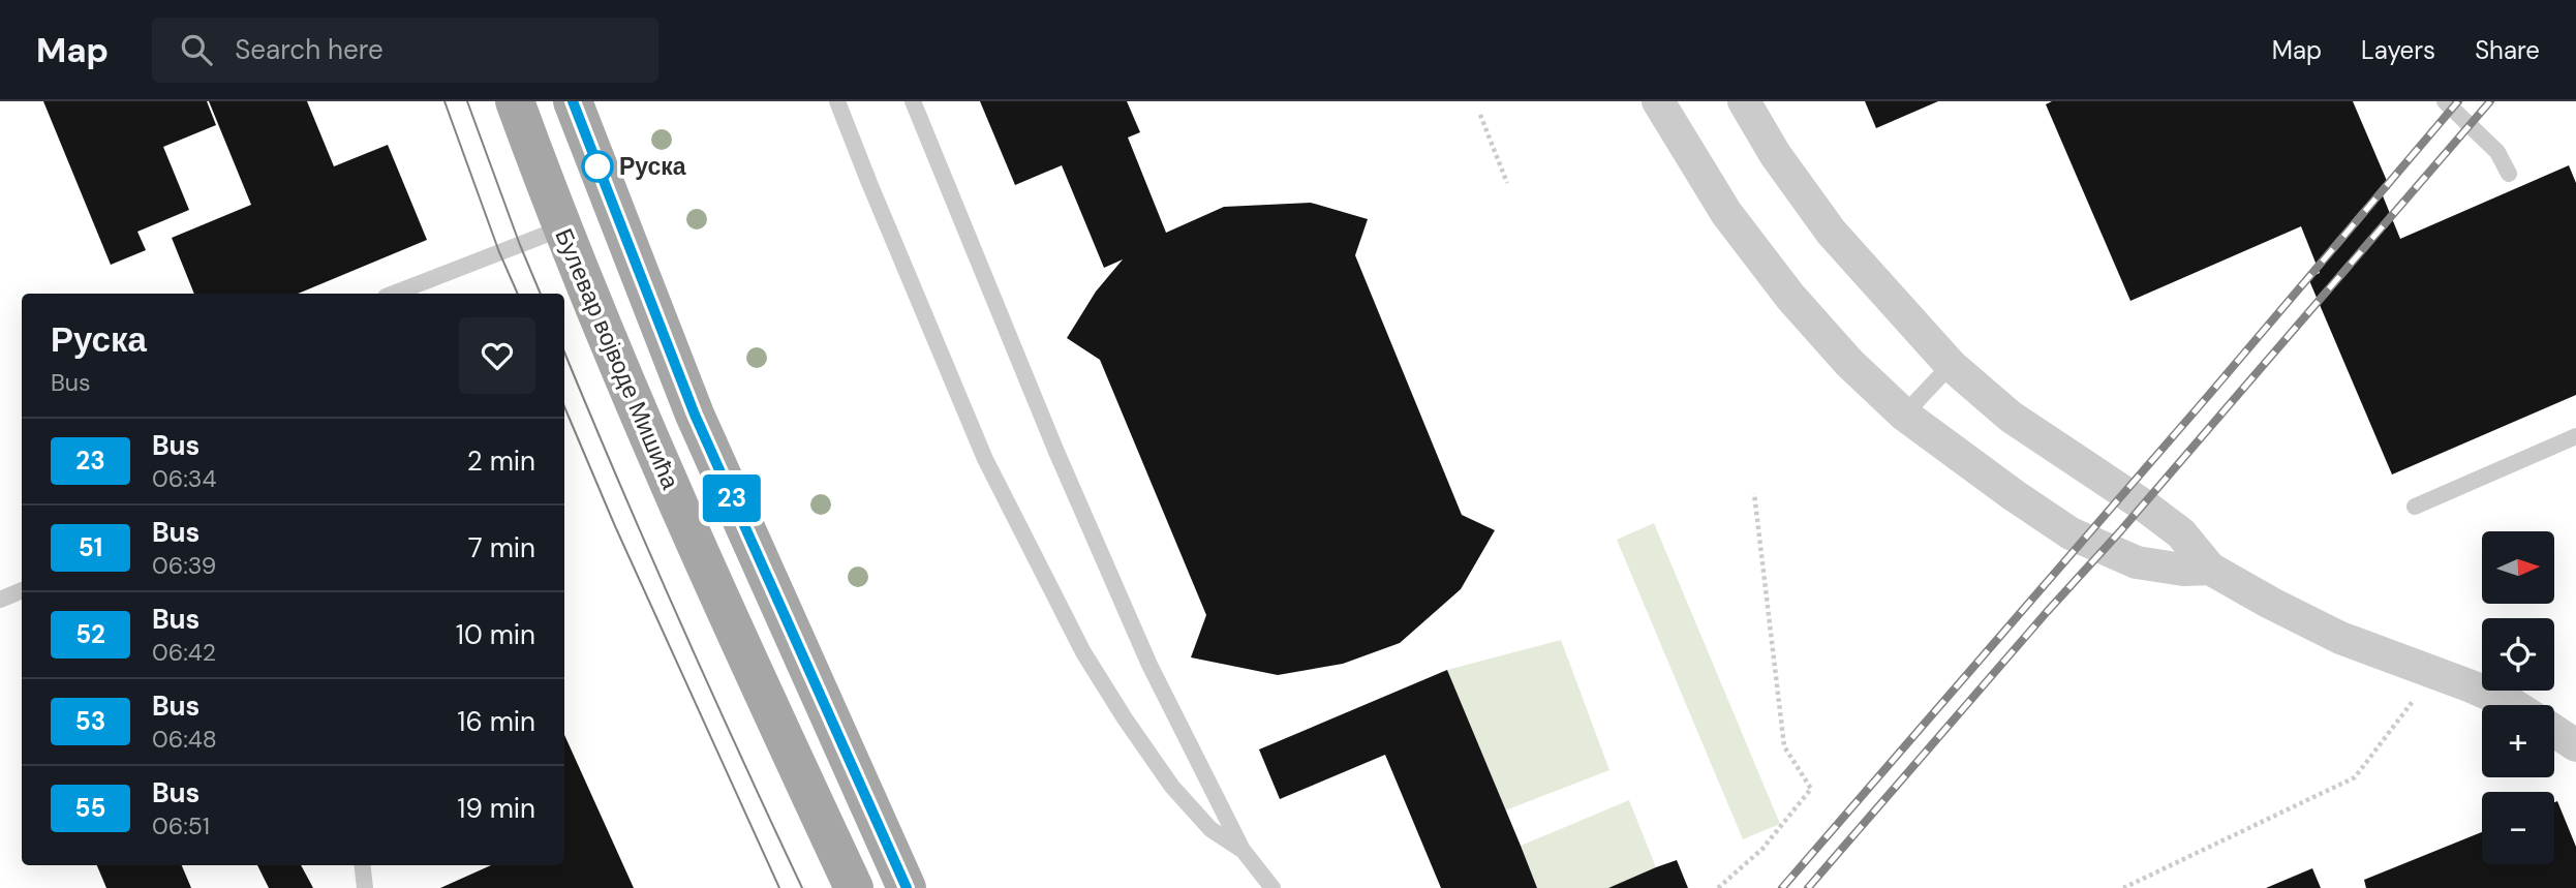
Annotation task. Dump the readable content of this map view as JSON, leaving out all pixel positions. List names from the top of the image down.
{
  "streets": {
    "main road": ["Булевар војводе Мишића"]
  },
  "places": ["Руска"],
  "lines": ["bus line 23"],
  "north": "right",
  "page": {
    "header": "Map",
    "search": "Search here",
    "nav": ["Map", "Layers", "Share"],
    "on_map": "23",
    "heading": ["Руска", "Bus"],
    "list": [
      {
        "mark": "23",
        "name": "Bus",
        "note": "06:34",
        "value": "2 min"
      },
      {
        "mark": "51",
        "name": "Bus",
        "note": "06:39",
        "value": "7 min"
      },
      {
        "mark": "52",
        "name": "Bus",
        "note": "06:42",
        "value": "10 min"
      },
      {
        "mark": "53",
        "name": "Bus",
        "note": "06:48",
        "value": "16 min"
      },
      {
        "mark": "55",
        "name": "Bus",
        "note": "06:51",
        "value": "19 min"
      }
    ],
    "map_buttons": ["+", "−"]
  }
}
